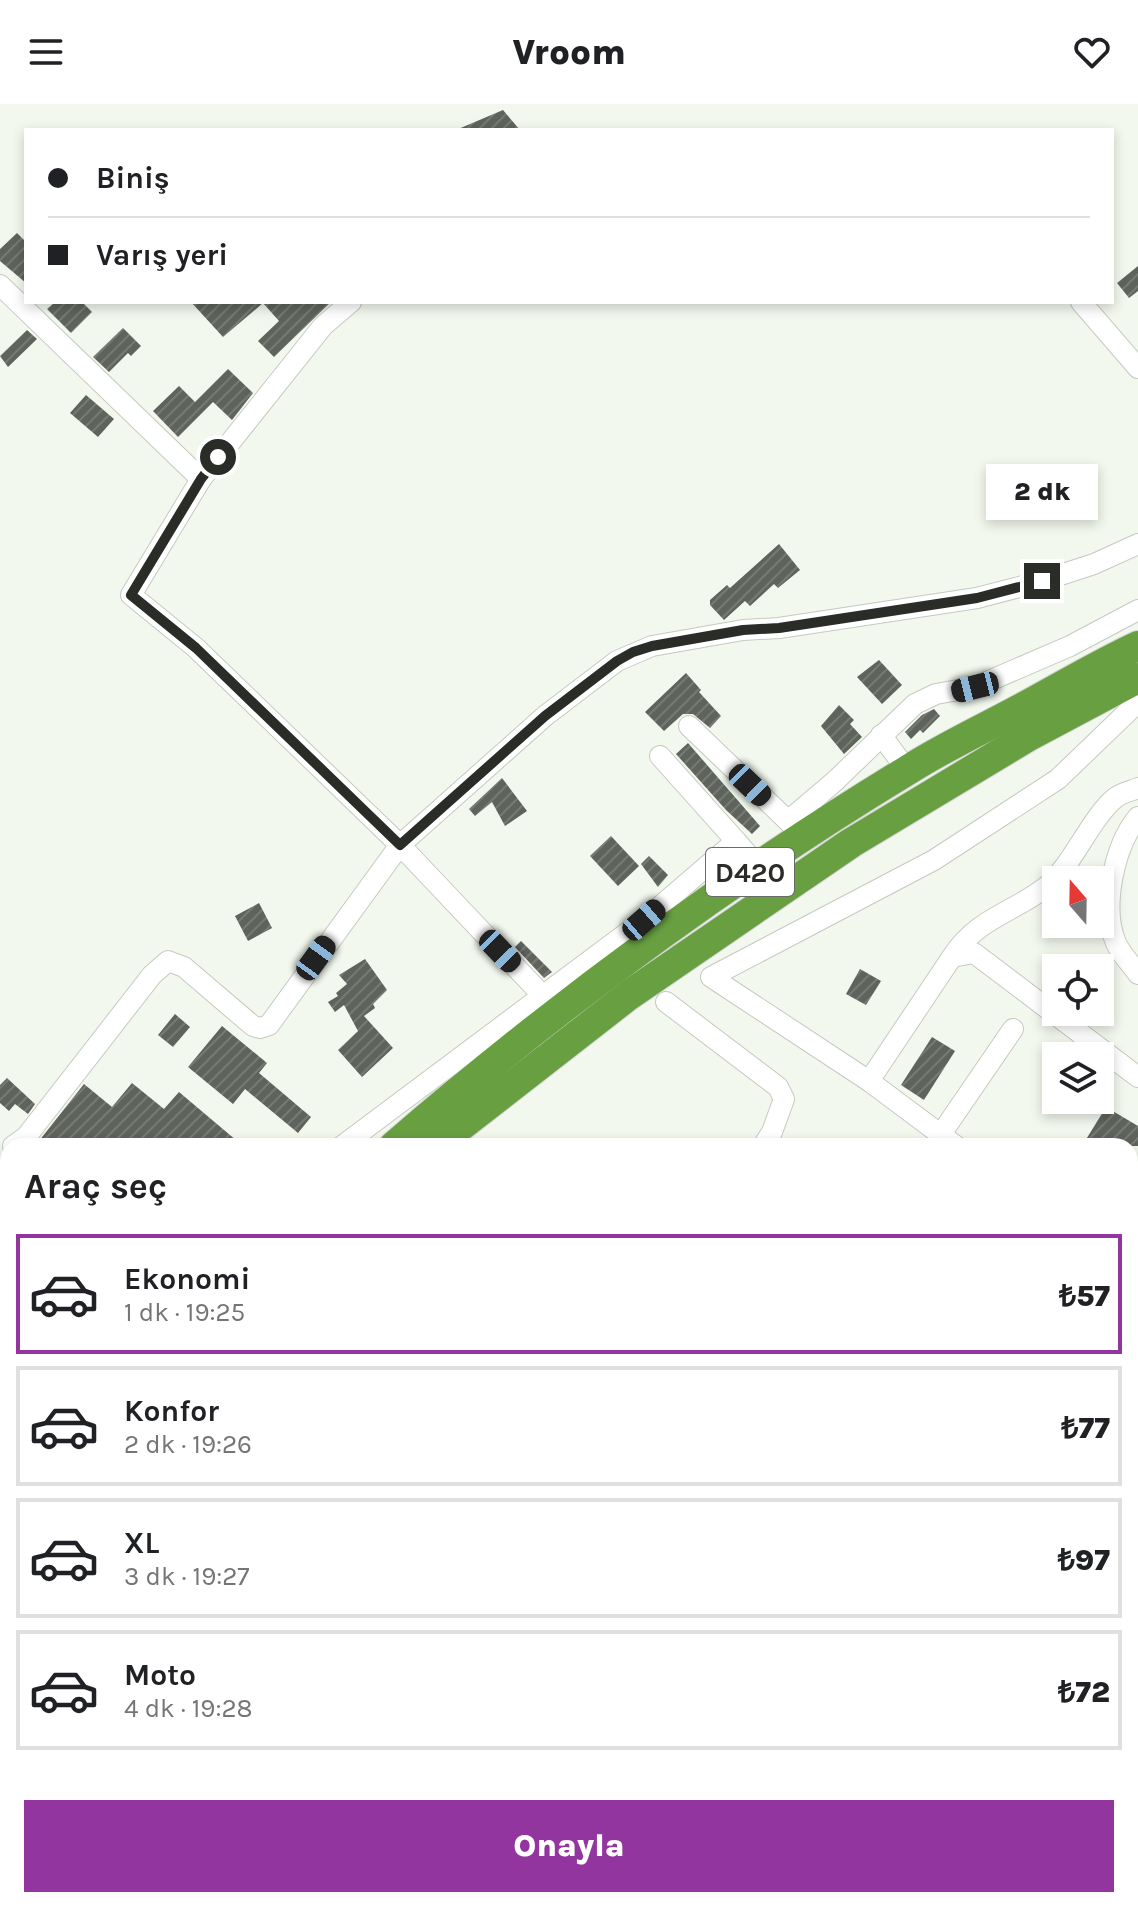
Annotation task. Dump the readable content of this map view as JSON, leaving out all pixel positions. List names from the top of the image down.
{
  "streets": {
    "highway": ["D420"]
  },
  "north": "top",
  "page": {
    "header": "Vroom",
    "banner": ["Biniş", "Varış yeri"],
    "bubble": "2 dk",
    "heading": "Araç seç",
    "list": [
      {
        "name": "Ekonomi",
        "note": "1 dk · 19:25",
        "value": "₺57"
      },
      {
        "name": "Konfor",
        "note": "2 dk · 19:26",
        "value": "₺77"
      },
      {
        "name": "XL",
        "note": "3 dk · 19:27",
        "value": "₺97"
      },
      {
        "name": "Moto",
        "note": "4 dk · 19:28",
        "value": "₺72"
      }
    ],
    "buttons": "Onayla"
  }
}
